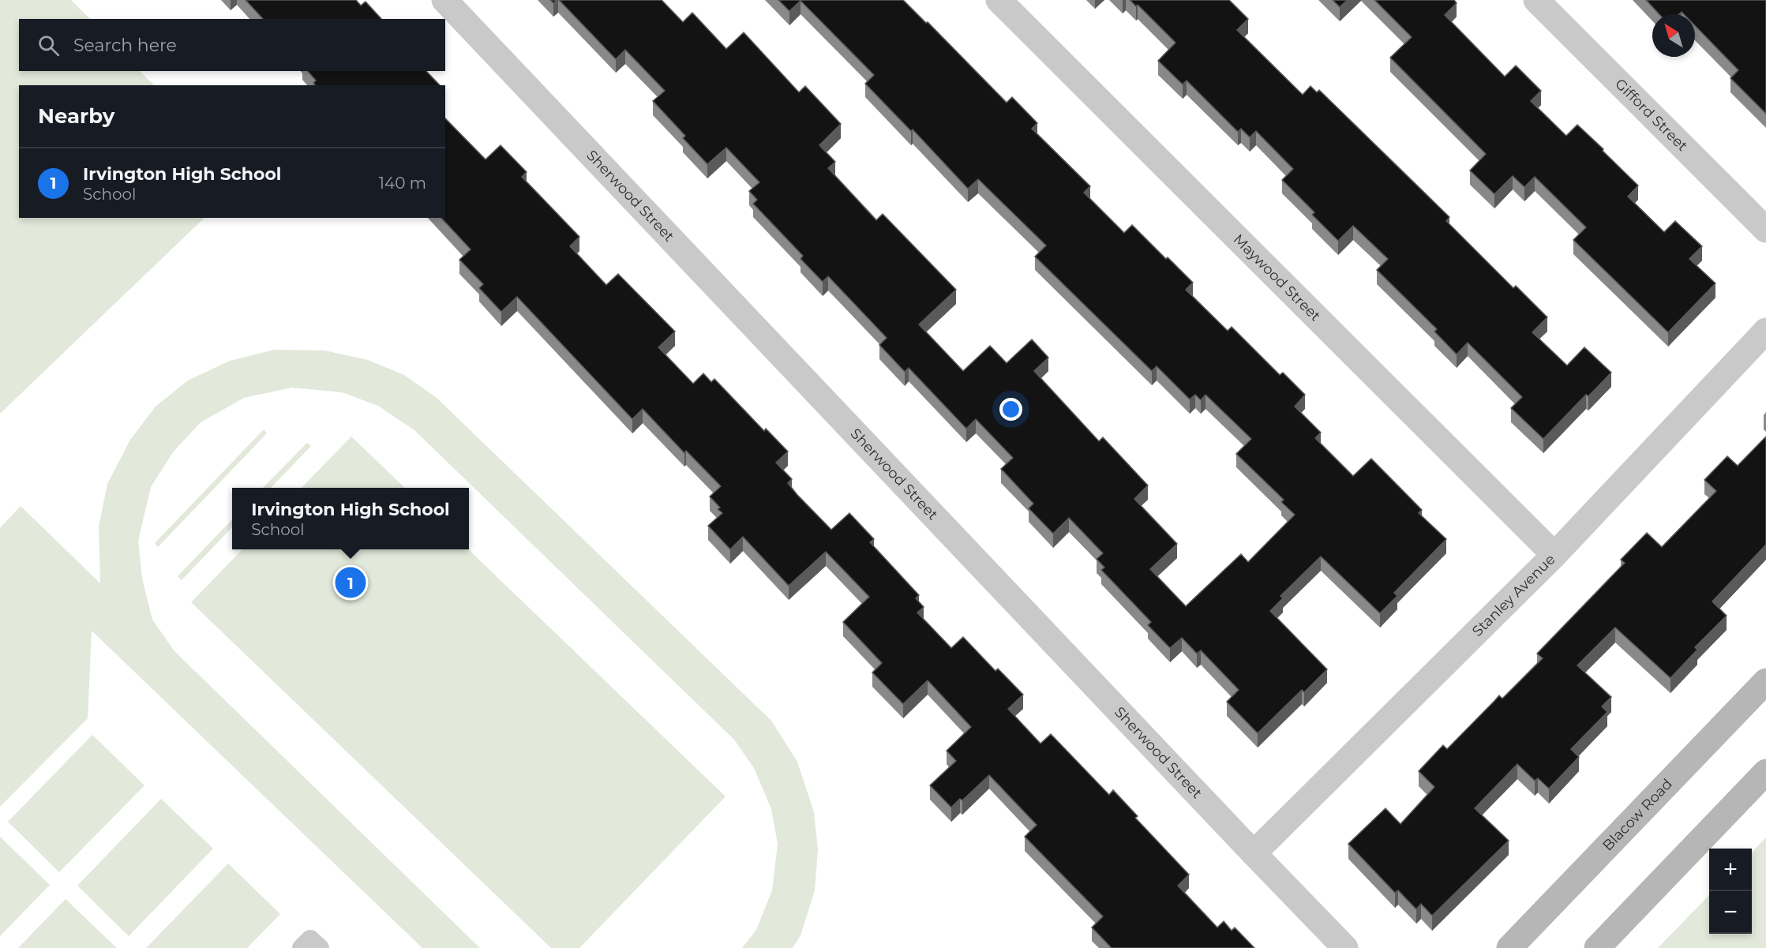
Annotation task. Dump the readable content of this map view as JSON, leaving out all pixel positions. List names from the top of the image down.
{
  "streets": {
    "main road": ["Blacow Road"],
    "street": [
      "Gifford Street",
      "Sherwood Street",
      "Maywood Street",
      "Stanley Avenue"
    ]
  },
  "crossings": [
    ["Sherwood Street", "Stanley Avenue"],
    ["Maywood Street", "Stanley Avenue"]
  ],
  "north": "top left",
  "page": {
    "search": "Search here",
    "heading": "Nearby",
    "list": [
      {
        "mark": "1",
        "name": "Irvington High School",
        "note": "School",
        "value": "140 m"
      }
    ],
    "popup": ["Irvington High School", "School"],
    "pins": "1",
    "map_buttons": ["+", "−"]
  }
}
